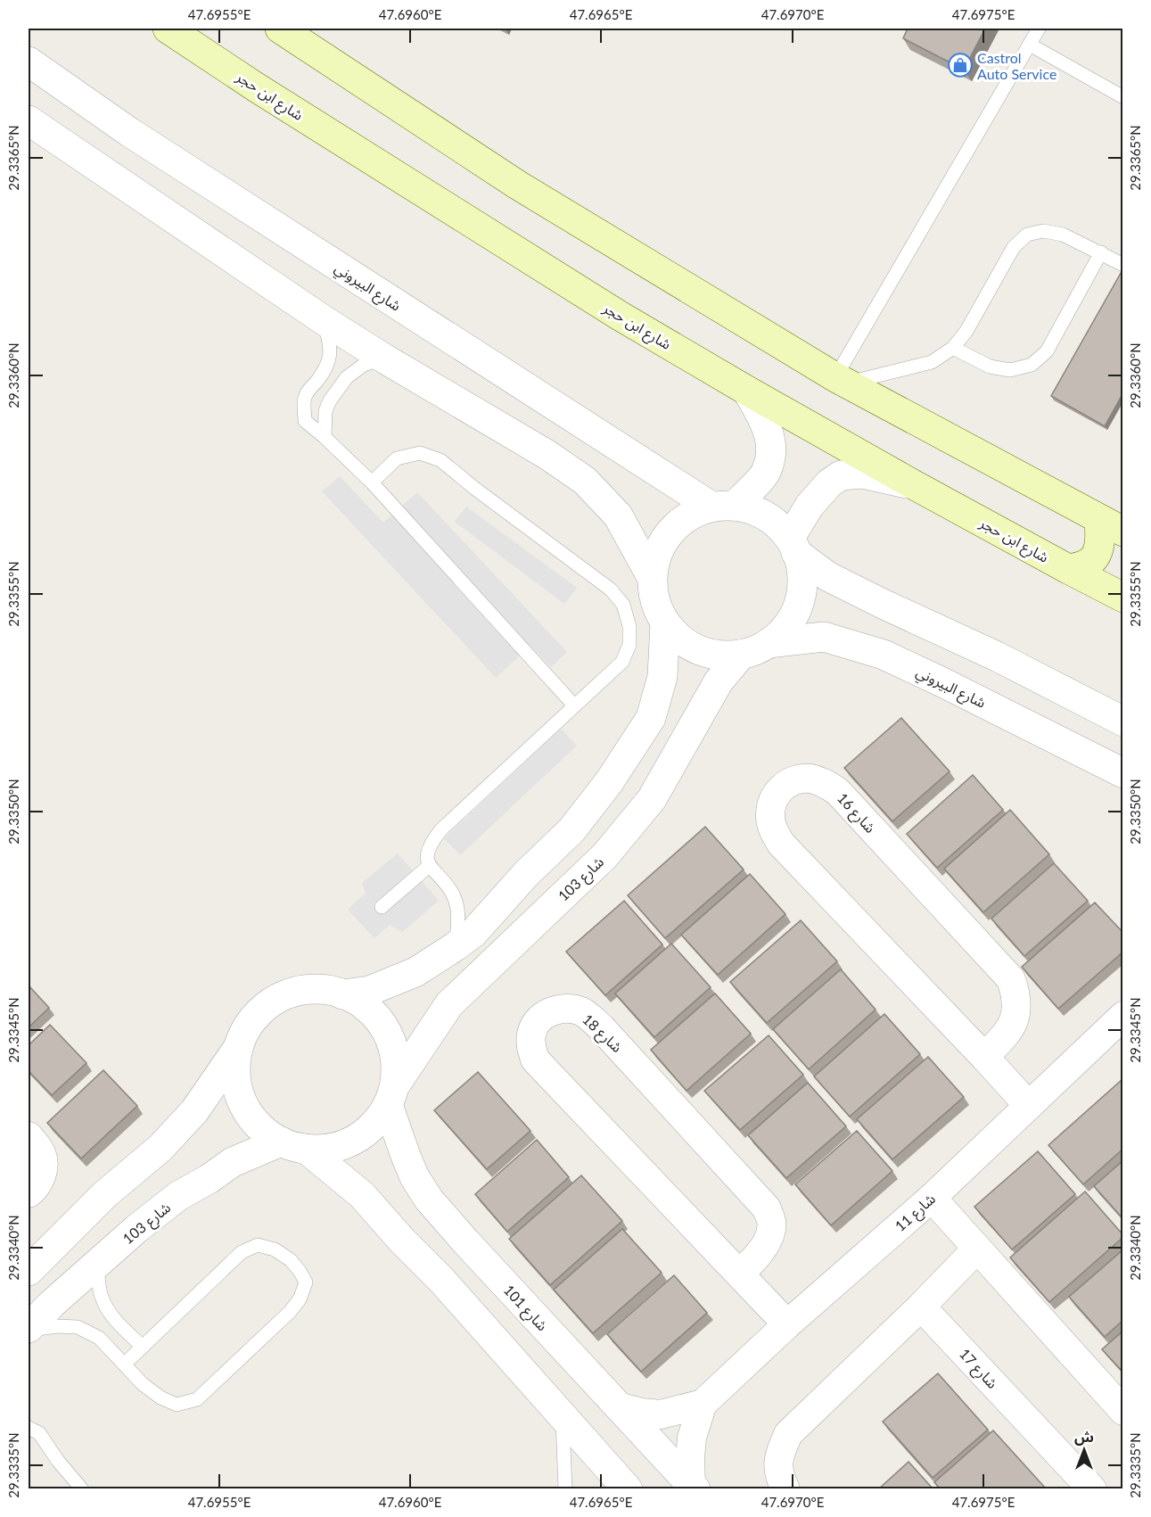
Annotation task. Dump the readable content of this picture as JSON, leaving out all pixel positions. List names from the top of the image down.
{
  "streets": {
    "main road": ["شارع ابن حجر"],
    "street": [
      "شارع البيروني",
      "شارع 16",
      "شارع 103",
      "شارع 18",
      "شارع 11",
      "شارع 101",
      "شارع 17"
    ]
  },
  "crossings": [
    ["شارع البيروني", "شارع 103"],
    ["شارع 16", "شارع 11"],
    ["شارع 103", "شارع 101"],
    ["شارع 18", "شارع 11"],
    ["شارع 11", "شارع 101"]
  ],
  "places": {
    "shop": ["Castrol Auto Service"]
  },
  "north": "top",
  "coordinates": [
    "47.6955°E",
    "47.6960°E",
    "47.6965°E",
    "47.6970°E",
    "47.6975°E",
    "29.3365°N",
    "29.3360°N",
    "29.3355°N",
    "29.3350°N",
    "29.3345°N",
    "29.3340°N",
    "29.3335°N"
  ]
}
